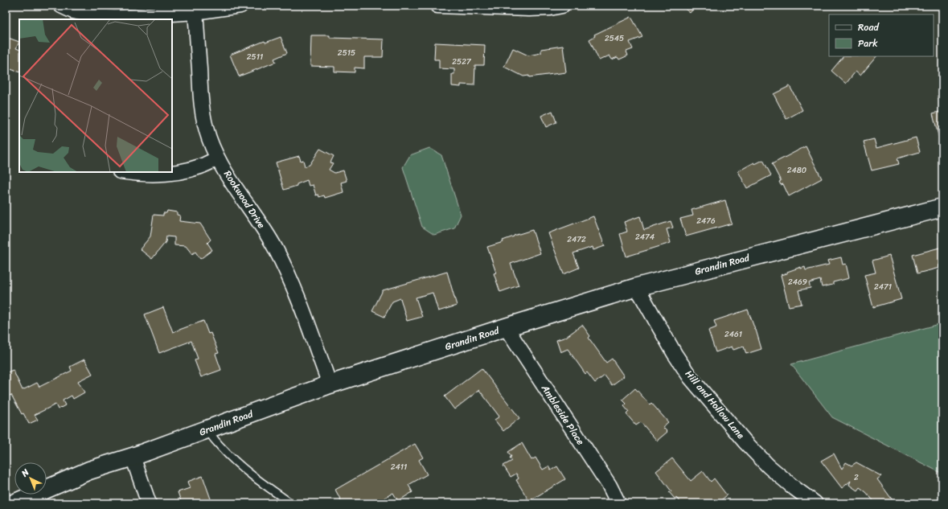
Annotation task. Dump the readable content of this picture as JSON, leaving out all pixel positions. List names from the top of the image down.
{
  "streets": {
    "street": [
      "Rookwood Drive",
      "Grandin Road",
      "Hill and Hollow Lane",
      "Ambleside Place"
    ]
  },
  "crossings": [
    ["Rookwood Drive", "Grandin Road"],
    ["Grandin Road", "Hill and Hollow Lane"],
    ["Grandin Road", "Ambleside Place"]
  ],
  "house_numbers": [
    "2545",
    "2515",
    "2511",
    "2527",
    "2480",
    "2476",
    "2474",
    "2472",
    "2469",
    "2471",
    "2461",
    "2411",
    "2"
  ],
  "legend": ["Road", "Park"],
  "north": "top left"
}
